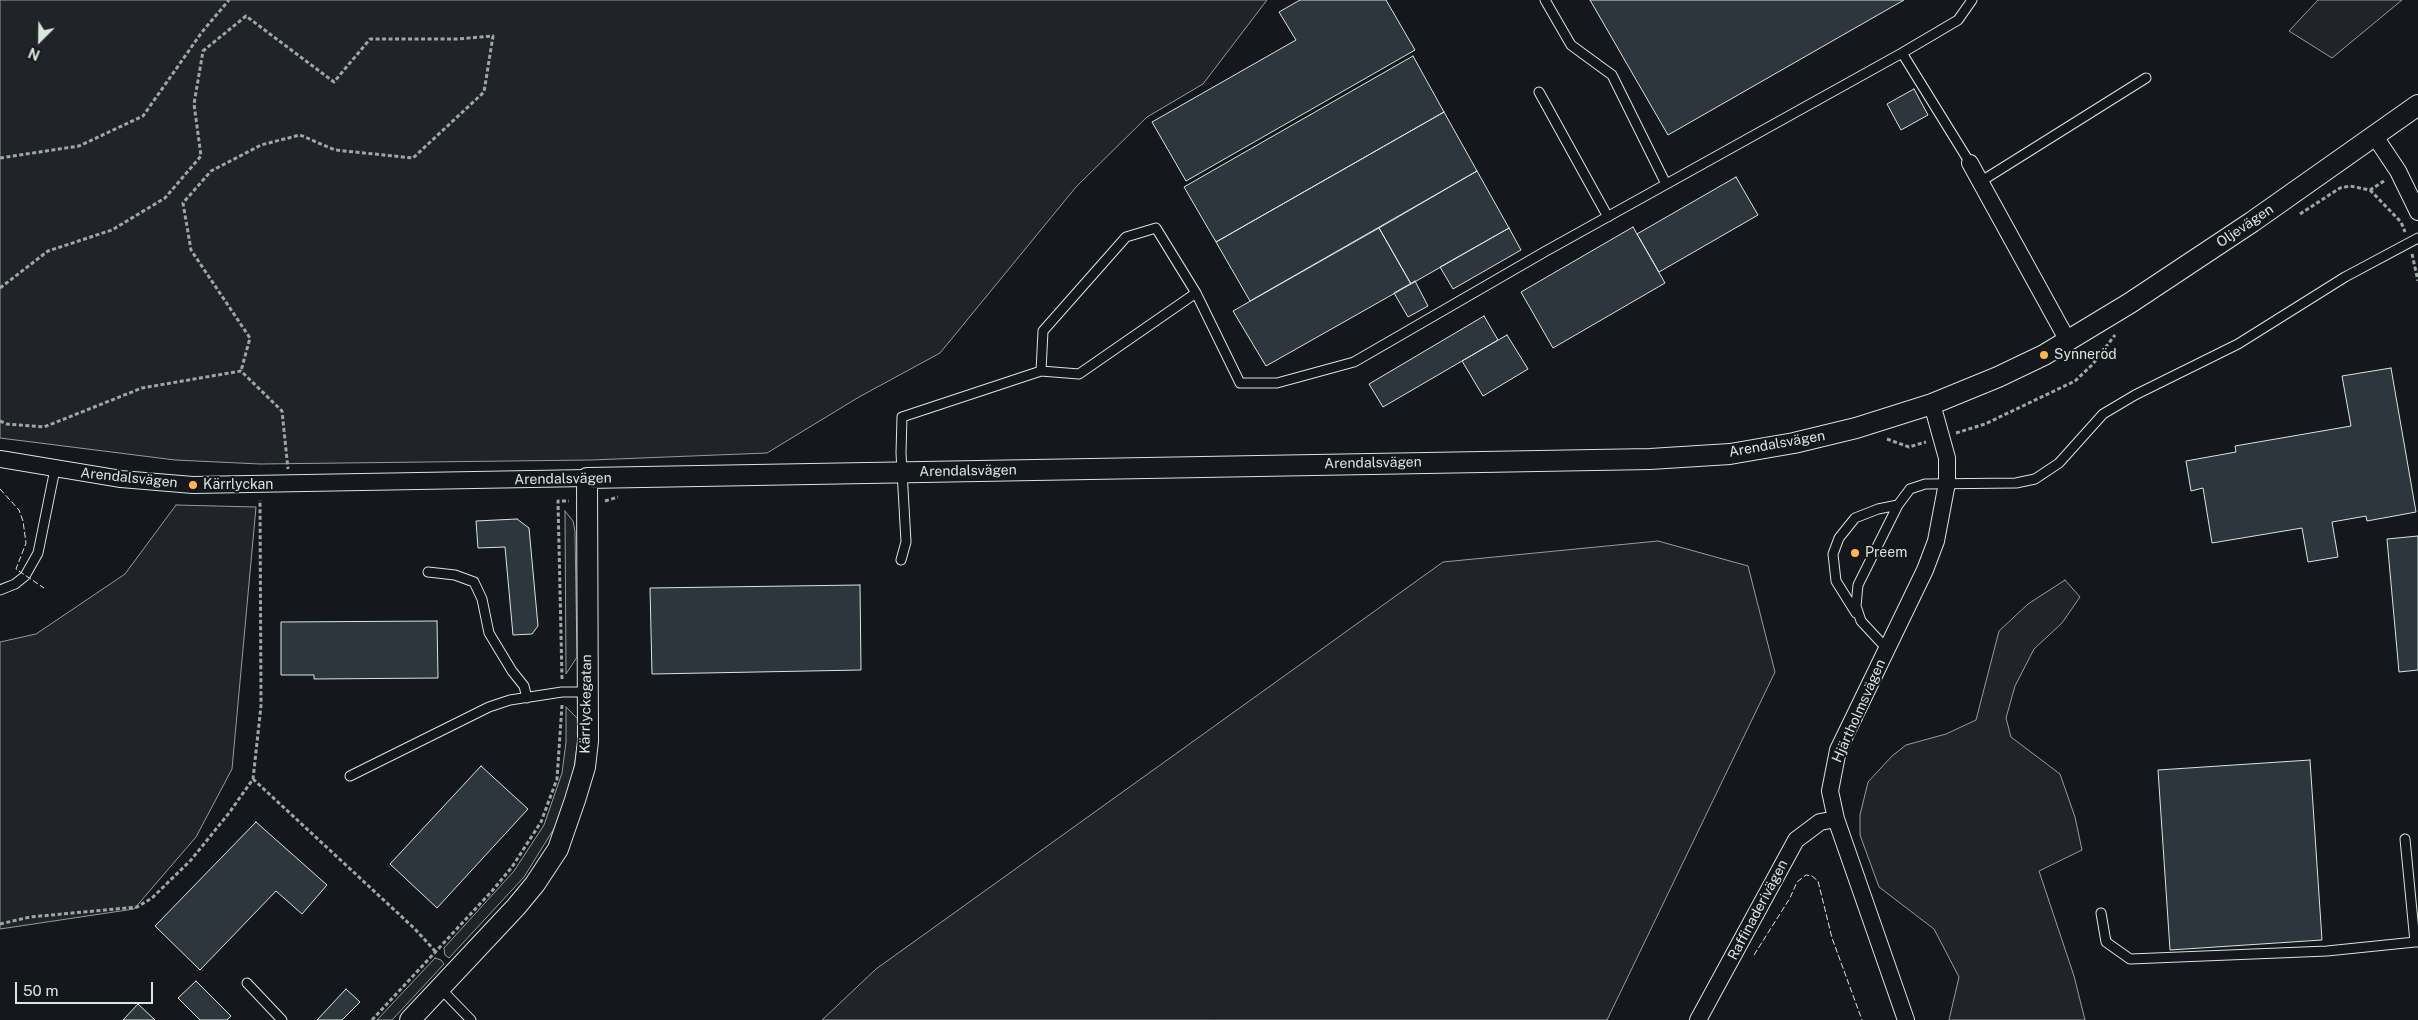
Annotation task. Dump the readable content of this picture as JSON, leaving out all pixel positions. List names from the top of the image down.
{
  "streets": {
    "street": [
      "Oljevägen",
      "Arendalsvägen",
      "Kärrlyckegatan",
      "Hjärtholmsvägen",
      "Raffinaderivägen"
    ]
  },
  "crossings": [
    ["Oljevägen", "Arendalsvägen"],
    ["Oljevägen", "Hjärtholmsvägen"],
    ["Arendalsvägen", "Kärrlyckegatan"],
    ["Arendalsvägen", "Hjärtholmsvägen"],
    ["Hjärtholmsvägen", "Raffinaderivägen"]
  ],
  "places": ["Synneröd", "Kärrlyckan", "Preem"],
  "scale_bar": "50 m",
  "north": "bottom left"
}
